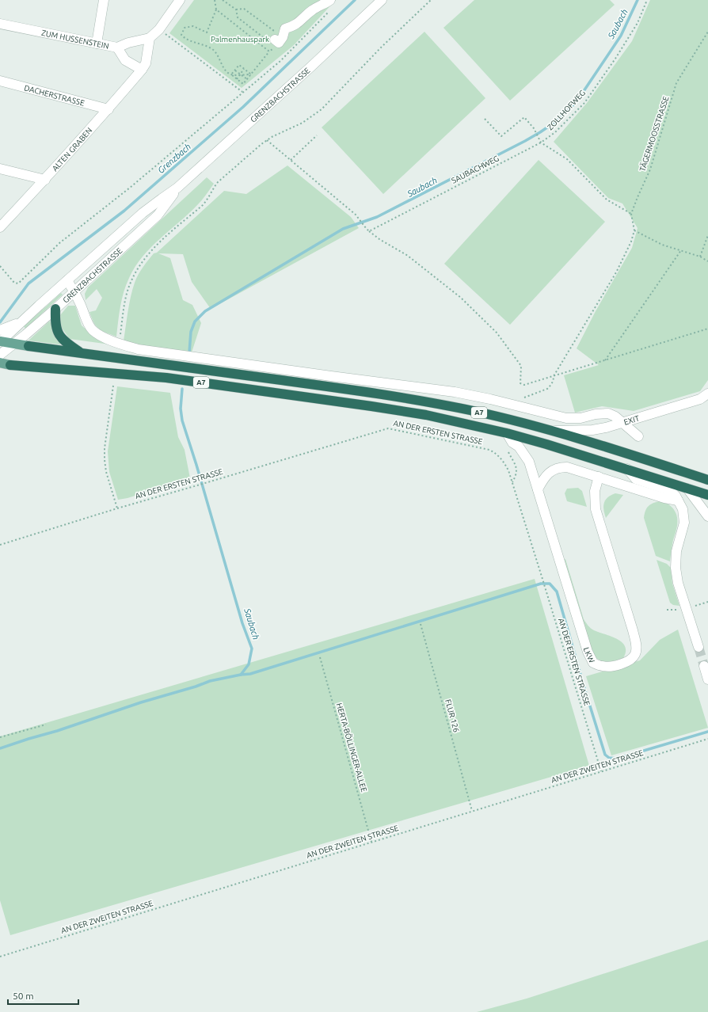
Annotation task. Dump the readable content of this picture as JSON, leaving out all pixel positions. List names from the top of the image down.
{
  "streets": {
    "highway": ["A7"],
    "street": [
      "ZUM HUSSENSTEIN",
      "DACHERSTRASSE",
      "GRENZBACHSTRASSE",
      "ALTEN GRABEN",
      "EXIT",
      "LKW"
    ],
    "path": [
      "ZOLLHOFWEG",
      "TÄGERMOOSSTRASSE",
      "SAUBACHWEG",
      "AN DER ERSTEN STRASSE",
      "FLUR 126",
      "HERTA-BÖLLINGER-ALLEE",
      "AN DER ZWEITEN STRASSE"
    ]
  },
  "crossings": [
    ["ZUM HUSSENSTEIN", "ALTEN GRABEN"],
    ["DACHERSTRASSE", "ALTEN GRABEN"],
    ["ZOLLHOFWEG", "SAUBACHWEG"],
    ["A7", "EXIT"],
    ["A7", "LKW"],
    ["AN DER ERSTEN STRASSE", "AN DER ZWEITEN STRASSE"],
    ["FLUR 126", "AN DER ZWEITEN STRASSE"],
    ["HERTA-BÖLLINGER-ALLEE", "AN DER ZWEITEN STRASSE"]
  ],
  "water": ["Saubach", "Grenzbach"],
  "parks": ["Palmenhauspark"],
  "scale_bar": "50 m"
}
